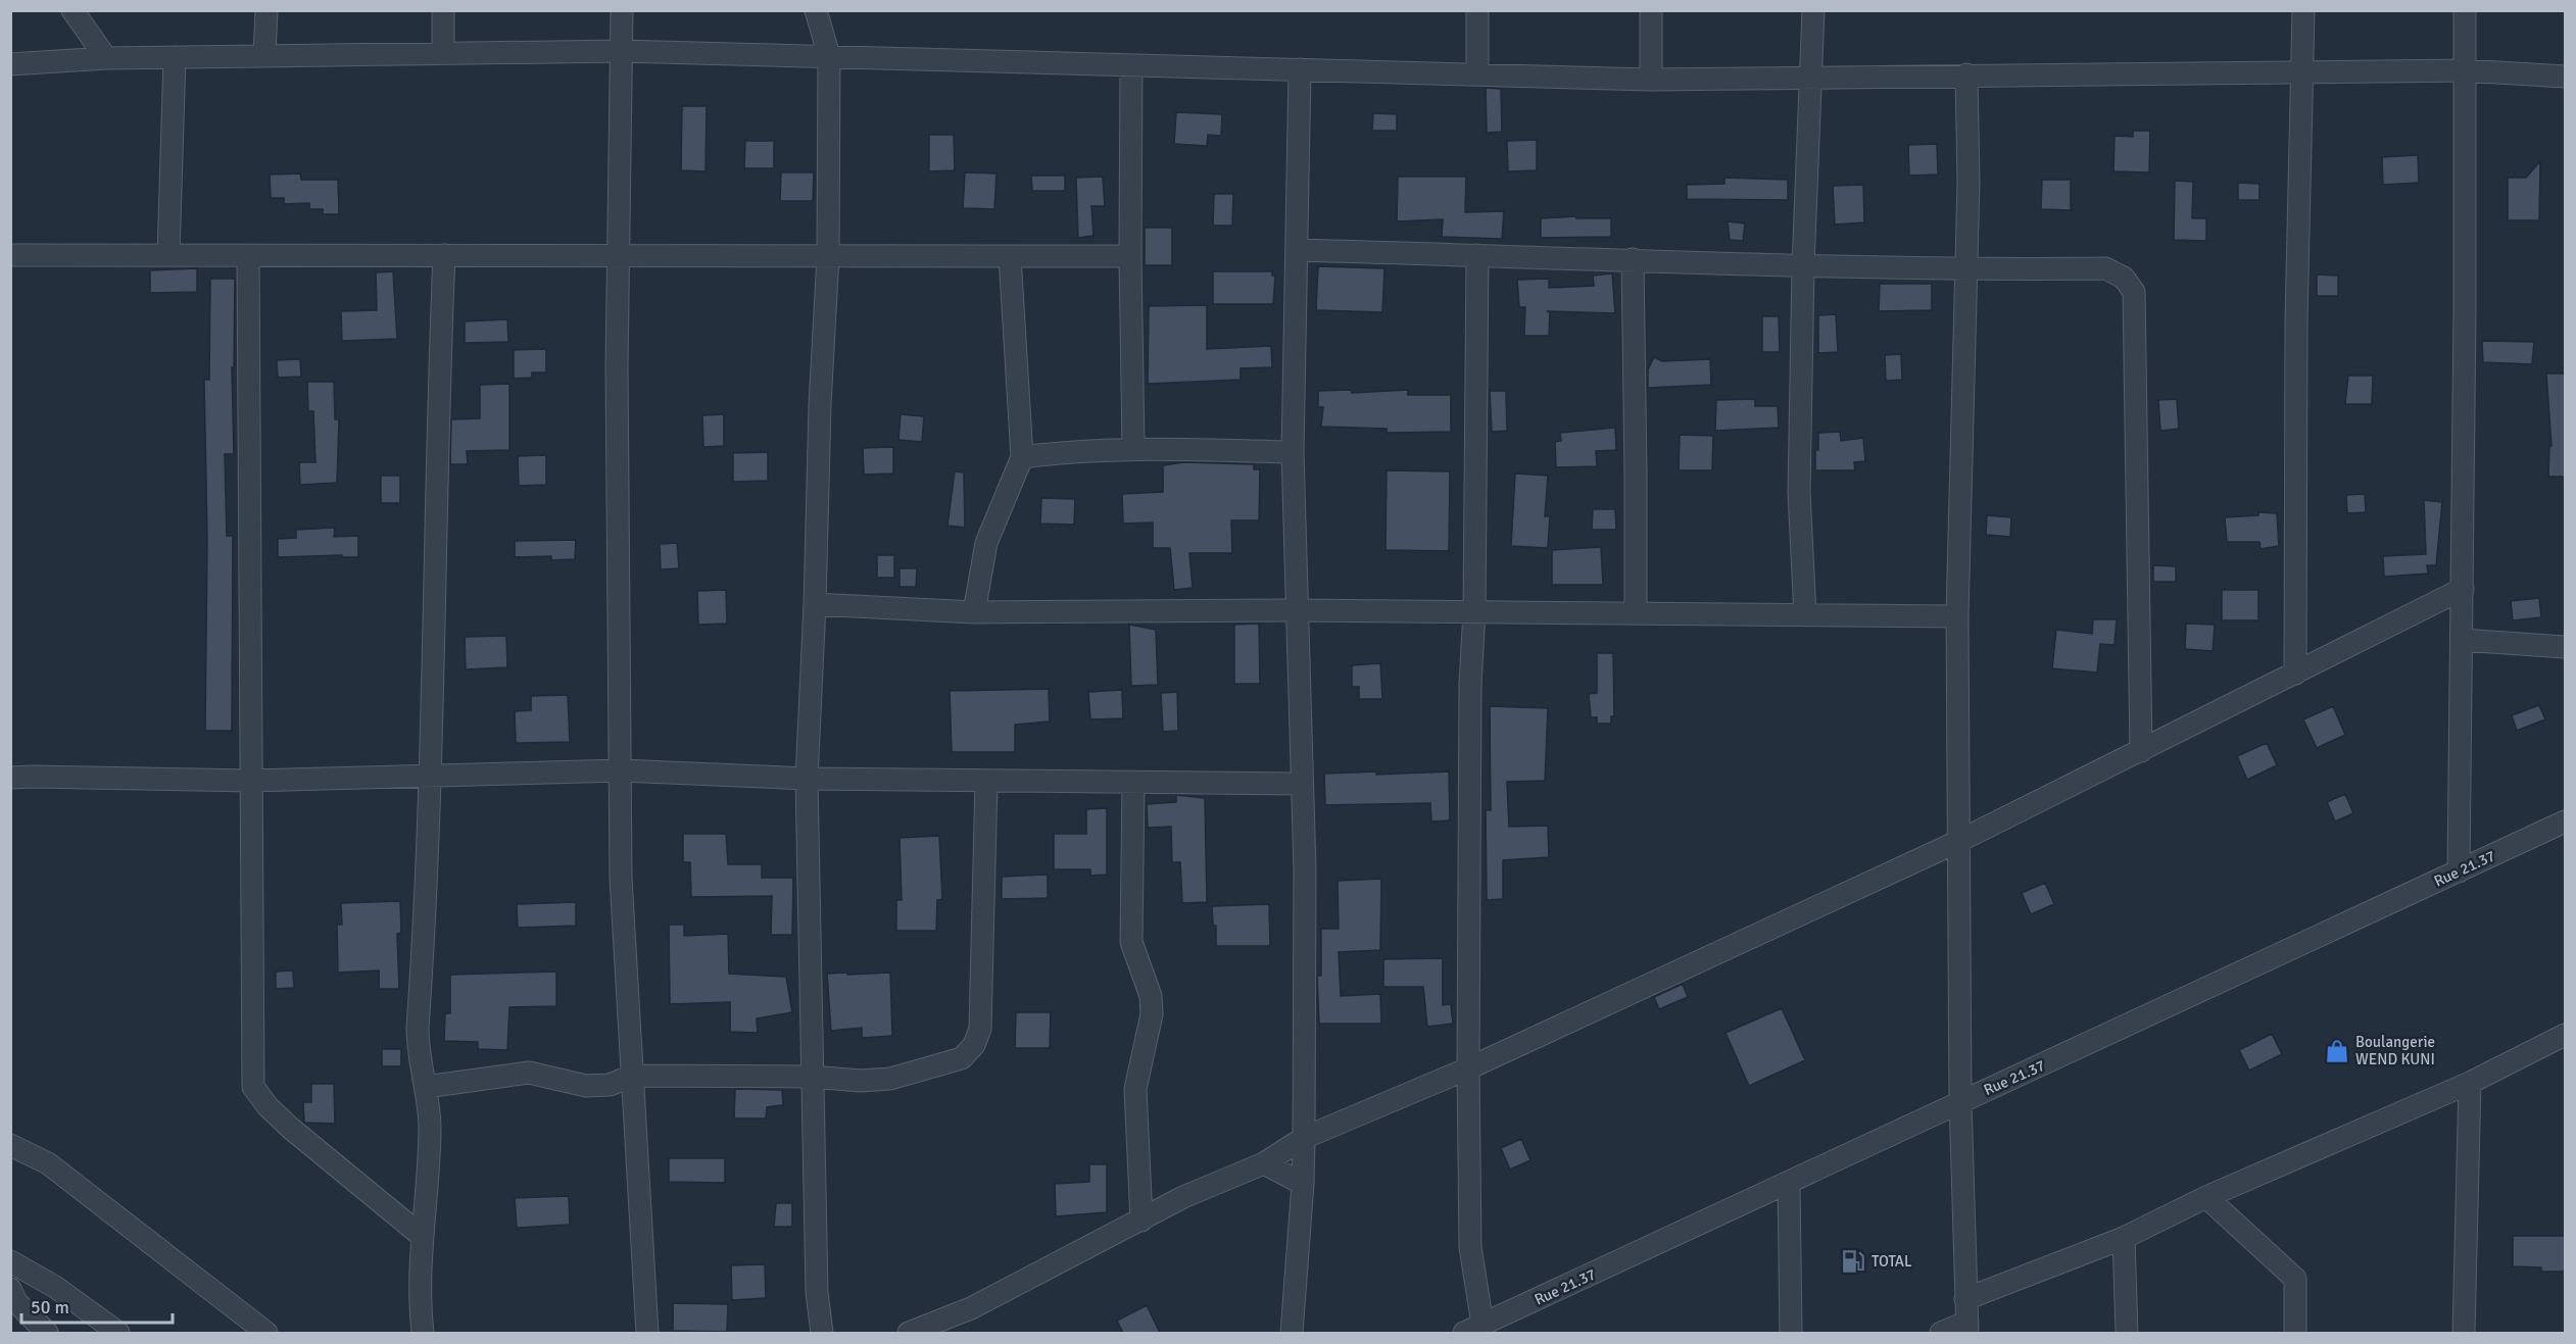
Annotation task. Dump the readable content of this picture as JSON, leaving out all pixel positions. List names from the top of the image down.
{
  "streets": {
    "street": ["Rue 21.37"]
  },
  "places": {
    "shop": ["Boulangerie WEND KUNI"],
    "fuel station": ["TOTAL"]
  },
  "scale_bar": "50 m"
}
